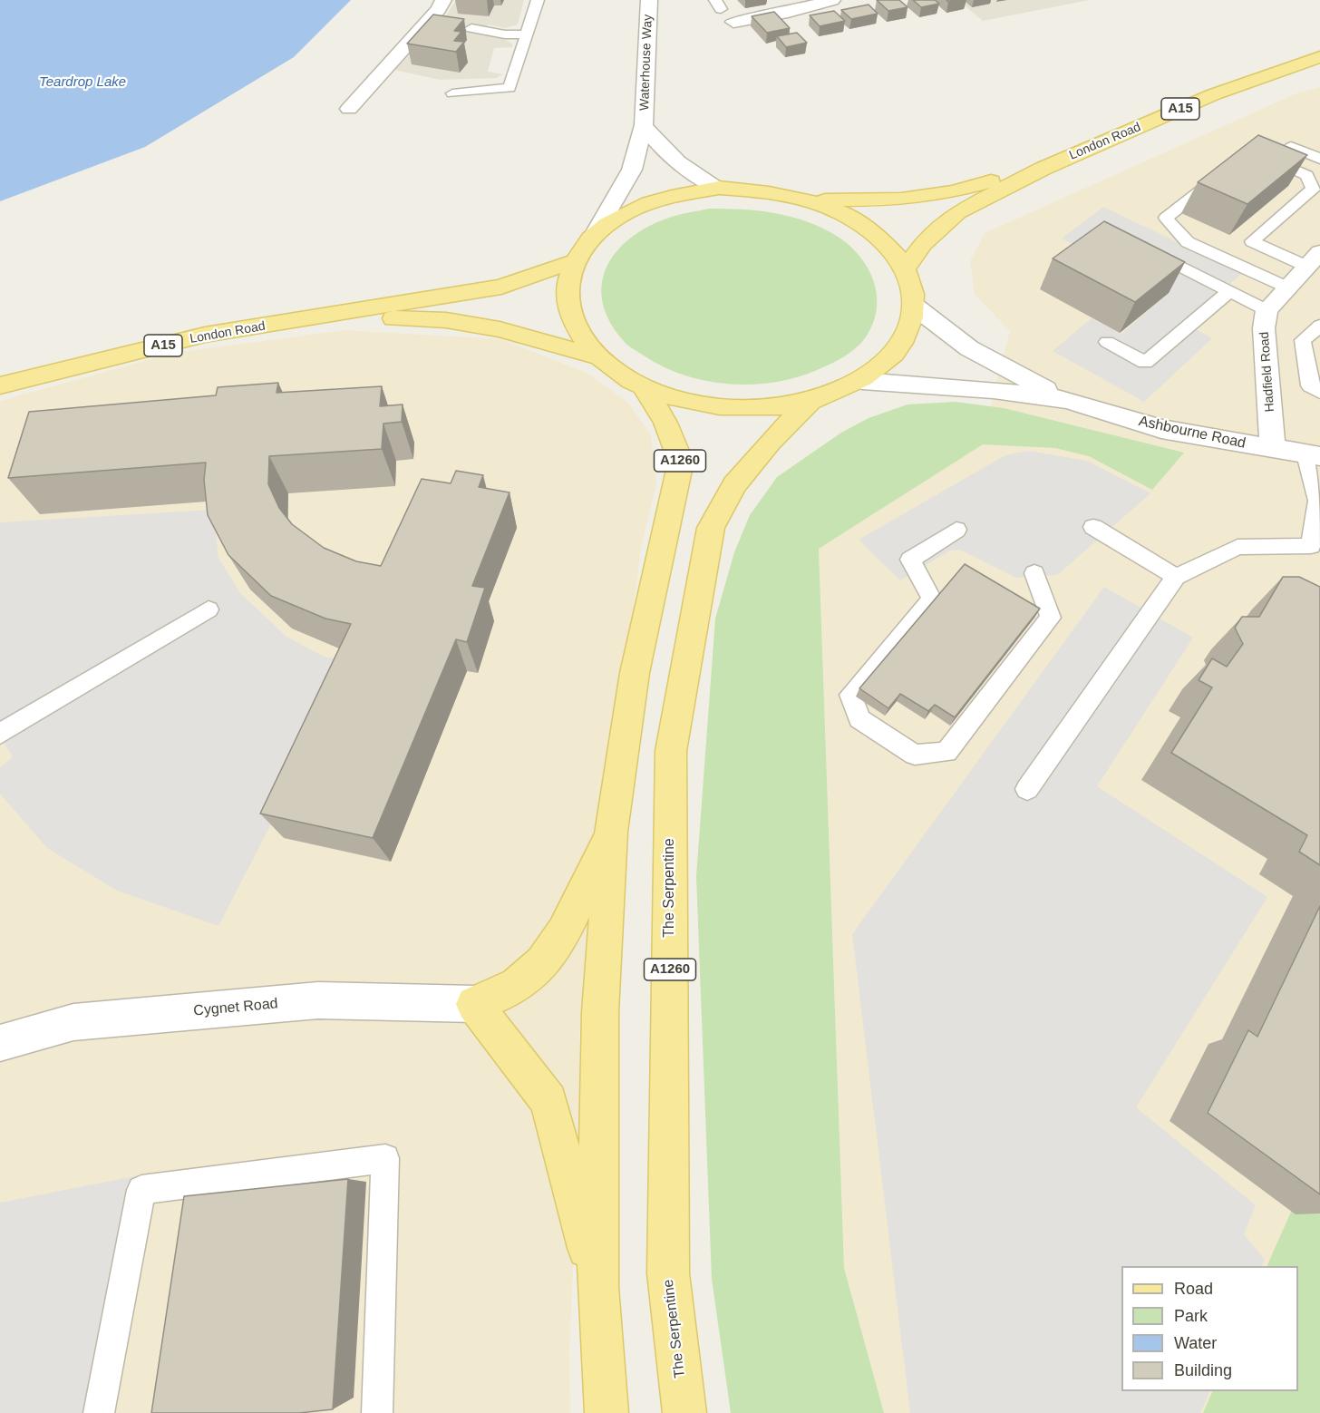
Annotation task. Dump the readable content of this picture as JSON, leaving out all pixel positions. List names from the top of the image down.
{
  "streets": {
    "main road": [
      "A15",
      "London Road",
      "A1260",
      "The Serpentine"
    ],
    "street": [
      "Waterhouse Way",
      "Hadfield Road",
      "Ashbourne Road",
      "Cygnet Road"
    ]
  },
  "crossings": [
    ["Hadfield Road", "Ashbourne Road"]
  ],
  "water": ["Teardrop Lake"],
  "legend": [
    "Road",
    "Park",
    "Water",
    "Building"
  ]
}
